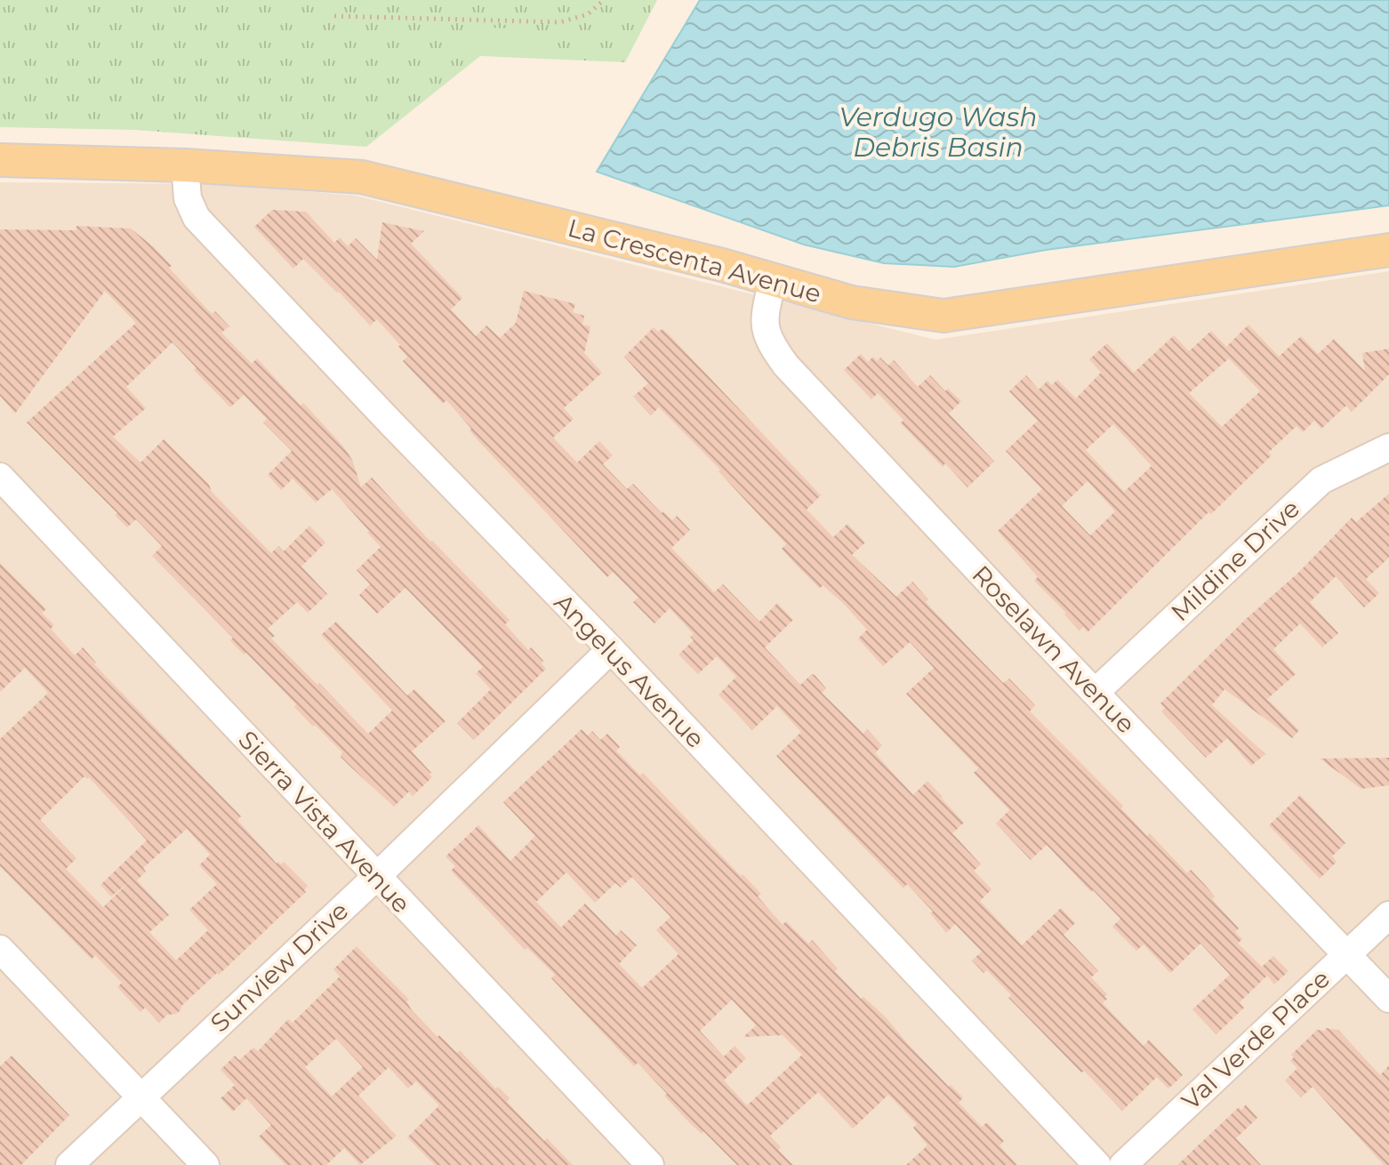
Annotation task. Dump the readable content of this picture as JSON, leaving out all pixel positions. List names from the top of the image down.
{
  "streets": {
    "main road": ["La Crescenta Avenue"],
    "street": [
      "Mildine Drive",
      "Roselawn Avenue",
      "Angelus Avenue",
      "Sierra Vista Avenue",
      "Sunview Drive",
      "Val Verde Place"
    ]
  },
  "crossings": [
    ["La Crescenta Avenue", "Roselawn Avenue"],
    ["La Crescenta Avenue", "Angelus Avenue"],
    ["Mildine Drive", "Roselawn Avenue"],
    ["Roselawn Avenue", "Val Verde Place"],
    ["Angelus Avenue", "Sunview Drive"],
    ["Sierra Vista Avenue", "Sunview Drive"]
  ],
  "water": ["Verdugo Wash Debris Basin"]
}
